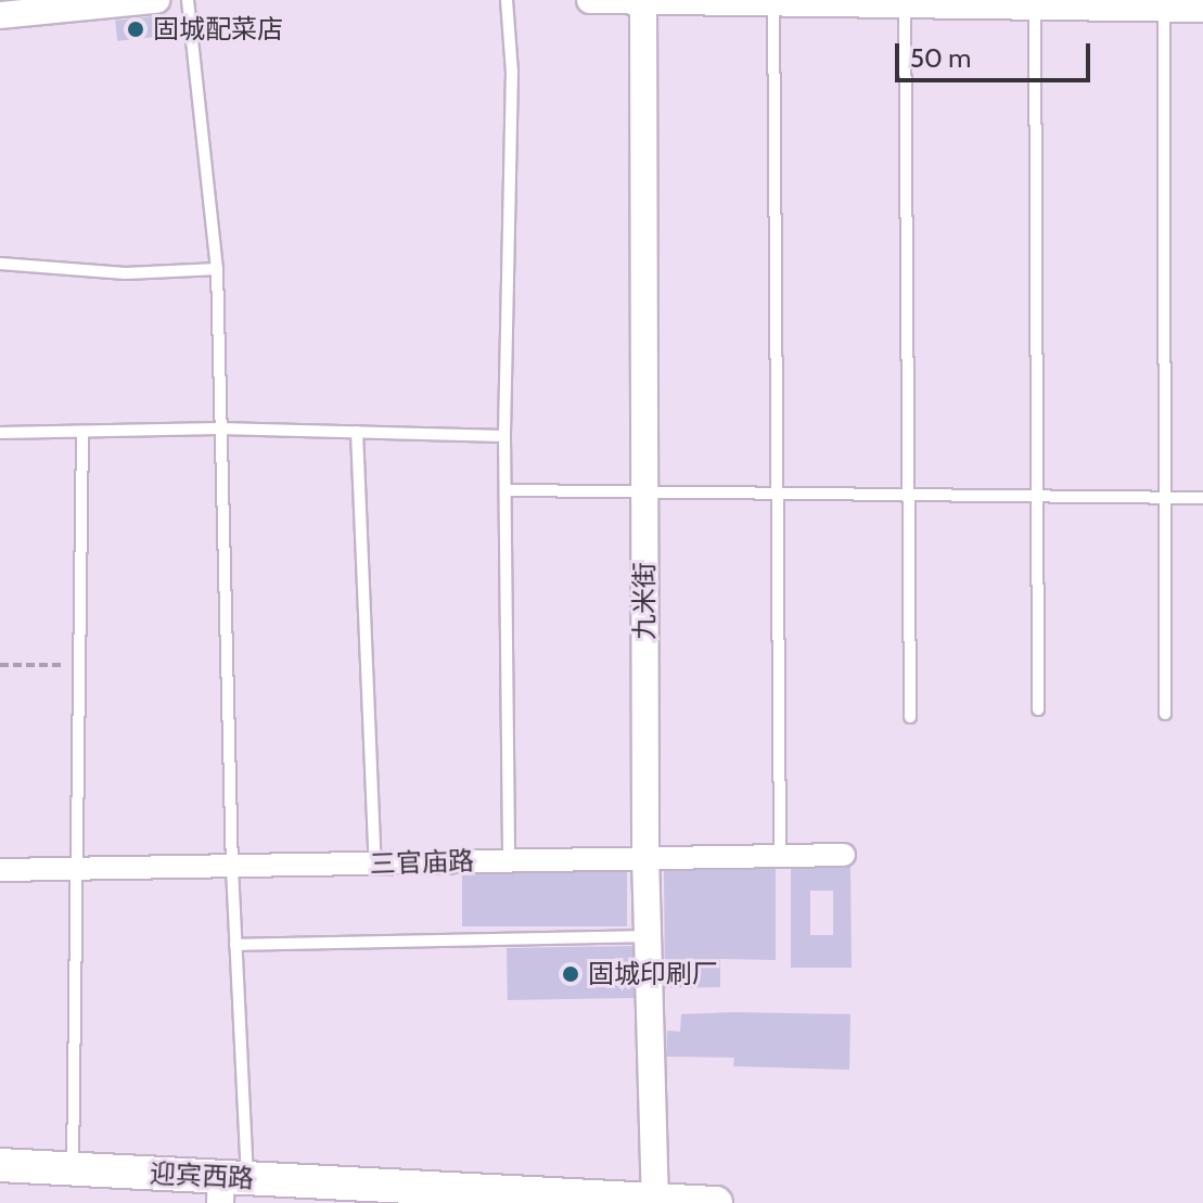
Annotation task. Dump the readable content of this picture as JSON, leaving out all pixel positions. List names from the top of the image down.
{
  "streets": {
    "main road": ["迎宾西路"],
    "street": ["九米街", "三官庙路"]
  },
  "crossings": [
    ["九米街", "三官庙路"],
    ["九米街", "迎宾西路"]
  ],
  "places": ["固城配菜店", "固城印刷厂"],
  "scale_bar": "50 m"
}
